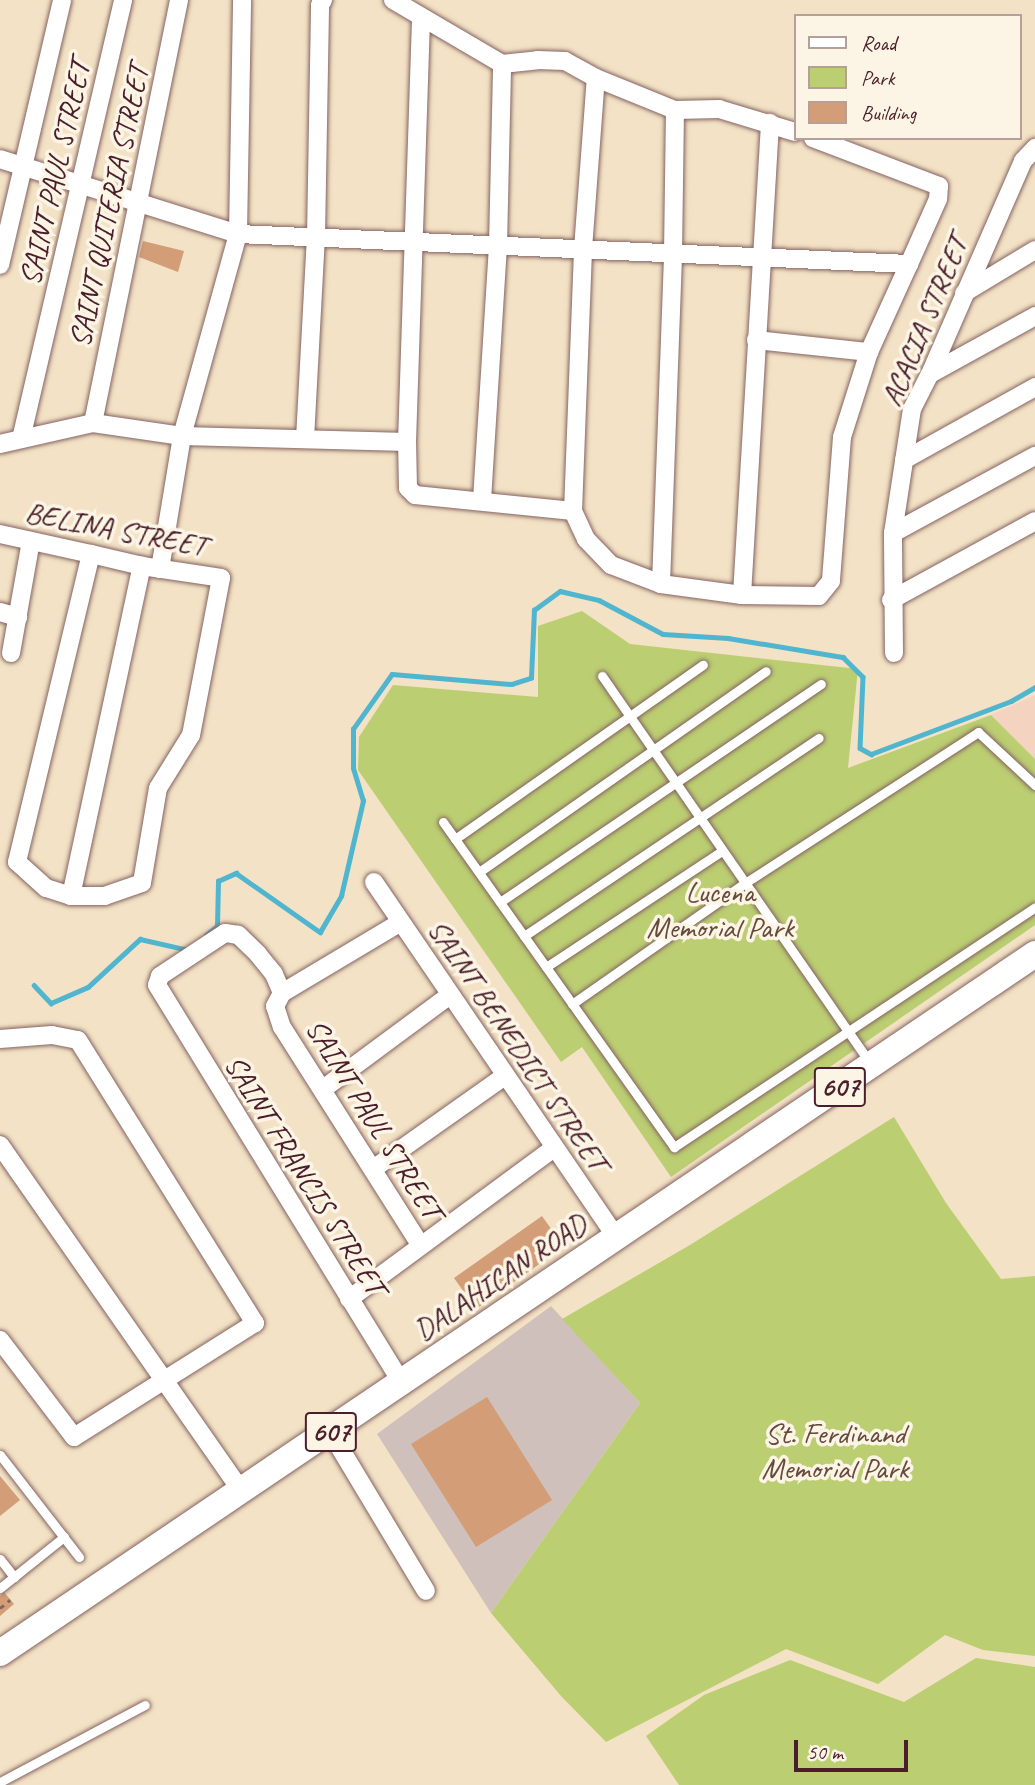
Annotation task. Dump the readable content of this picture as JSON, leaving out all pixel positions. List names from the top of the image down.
{
  "streets": {
    "main road": ["607", "DALAHICAN ROAD"],
    "street": [
      "SAINT PAUL STREET",
      "SAINT QUITERIA STREET",
      "ACACIA STREET",
      "BELINA STREET",
      "SAINT BENEDICT STREET",
      "SAINT FRANCIS STREET"
    ]
  },
  "crossings": [
    ["SAINT PAUL STREET", "SAINT BENEDICT STREET"],
    ["SAINT PAUL STREET", "SAINT FRANCIS STREET"],
    ["SAINT BENEDICT STREET", "DALAHICAN ROAD"],
    ["SAINT FRANCIS STREET", "DALAHICAN ROAD"]
  ],
  "parks": ["Lucena Memorial Park", "St. Ferdinand Memorial Park"],
  "legend": ["Road", "Park", "Building"],
  "scale_bar": "50 m"
}
